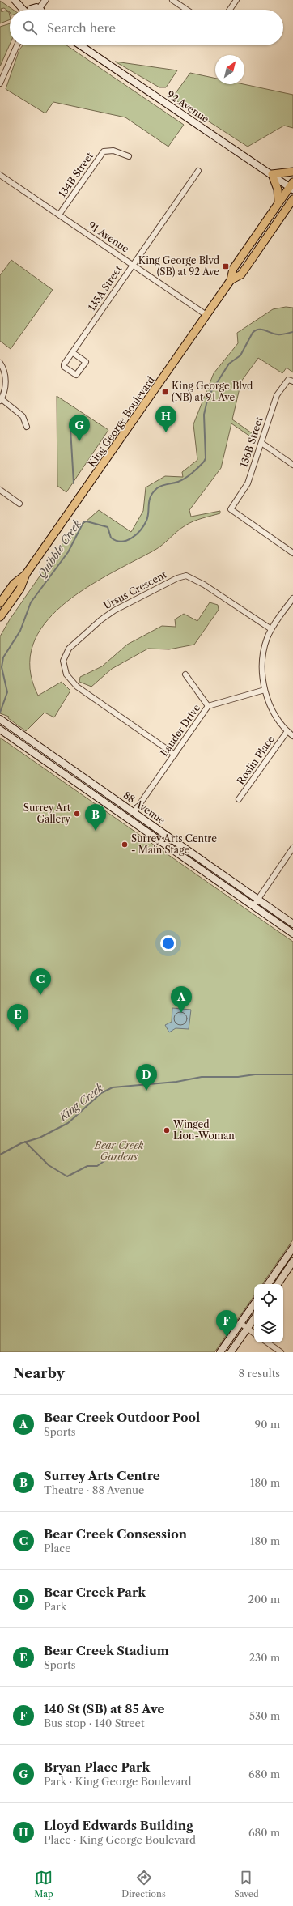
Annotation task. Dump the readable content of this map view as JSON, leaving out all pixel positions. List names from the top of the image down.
{
  "streets": {
    "main road": ["92 Avenue", "King George Boulevard", "88 Avenue"],
    "street": [
      "134B Street",
      "91 Avenue",
      "135A Street",
      "136B Street",
      "Ursus Crescent",
      "Lauder Drive",
      "Roslin Place"
    ]
  },
  "crossings": [
    ["92 Avenue", "King George Boulevard"],
    ["134B Street", "91 Avenue"],
    ["91 Avenue", "135A Street"],
    ["91 Avenue", "King George Boulevard"],
    ["Ursus Crescent", "Lauder Drive"],
    ["Lauder Drive", "88 Avenue"]
  ],
  "water": ["Quibble Creek", "King Creek"],
  "parks": ["Bear Creek Gardens"],
  "places": {
    "transit": ["King George Blvd (SB) at 92 Ave", "King George Blvd (NB) at 91 Ave"],
    "other": ["Surrey Art Gallery", "Surrey Arts Centre - Main Stage", "Winged Lion-Woman"]
  },
  "north": "top right",
  "page": {
    "search": "Search here",
    "pins": [
      "H",
      "G",
      "B",
      "C",
      "A",
      "E",
      "D",
      "F"
    ],
    "heading": ["Nearby", "8 results"],
    "list": [
      {
        "mark": "A",
        "name": "Bear Creek Outdoor Pool",
        "note": "Sports",
        "value": "90 m"
      },
      {
        "mark": "B",
        "name": "Surrey Arts Centre",
        "note": "Theatre · 88 Avenue",
        "value": "180 m"
      },
      {
        "mark": "C",
        "name": "Bear Creek Consession",
        "note": "Place",
        "value": "180 m"
      },
      {
        "mark": "D",
        "name": "Bear Creek Park",
        "note": "Park",
        "value": "200 m"
      },
      {
        "mark": "E",
        "name": "Bear Creek Stadium",
        "note": "Sports",
        "value": "230 m"
      },
      {
        "mark": "F",
        "name": "140 St (SB) at 85 Ave",
        "note": "Bus stop · 140 Street",
        "value": "530 m"
      },
      {
        "mark": "G",
        "name": "Bryan Place Park",
        "note": "Park · King George Boulevard",
        "value": "680 m"
      },
      {
        "mark": "H",
        "name": "Lloyd Edwards Building",
        "note": "Place · King George Boulevard",
        "value": "680 m"
      }
    ],
    "nav": ["Map", "Directions", "Saved"]
  }
}
